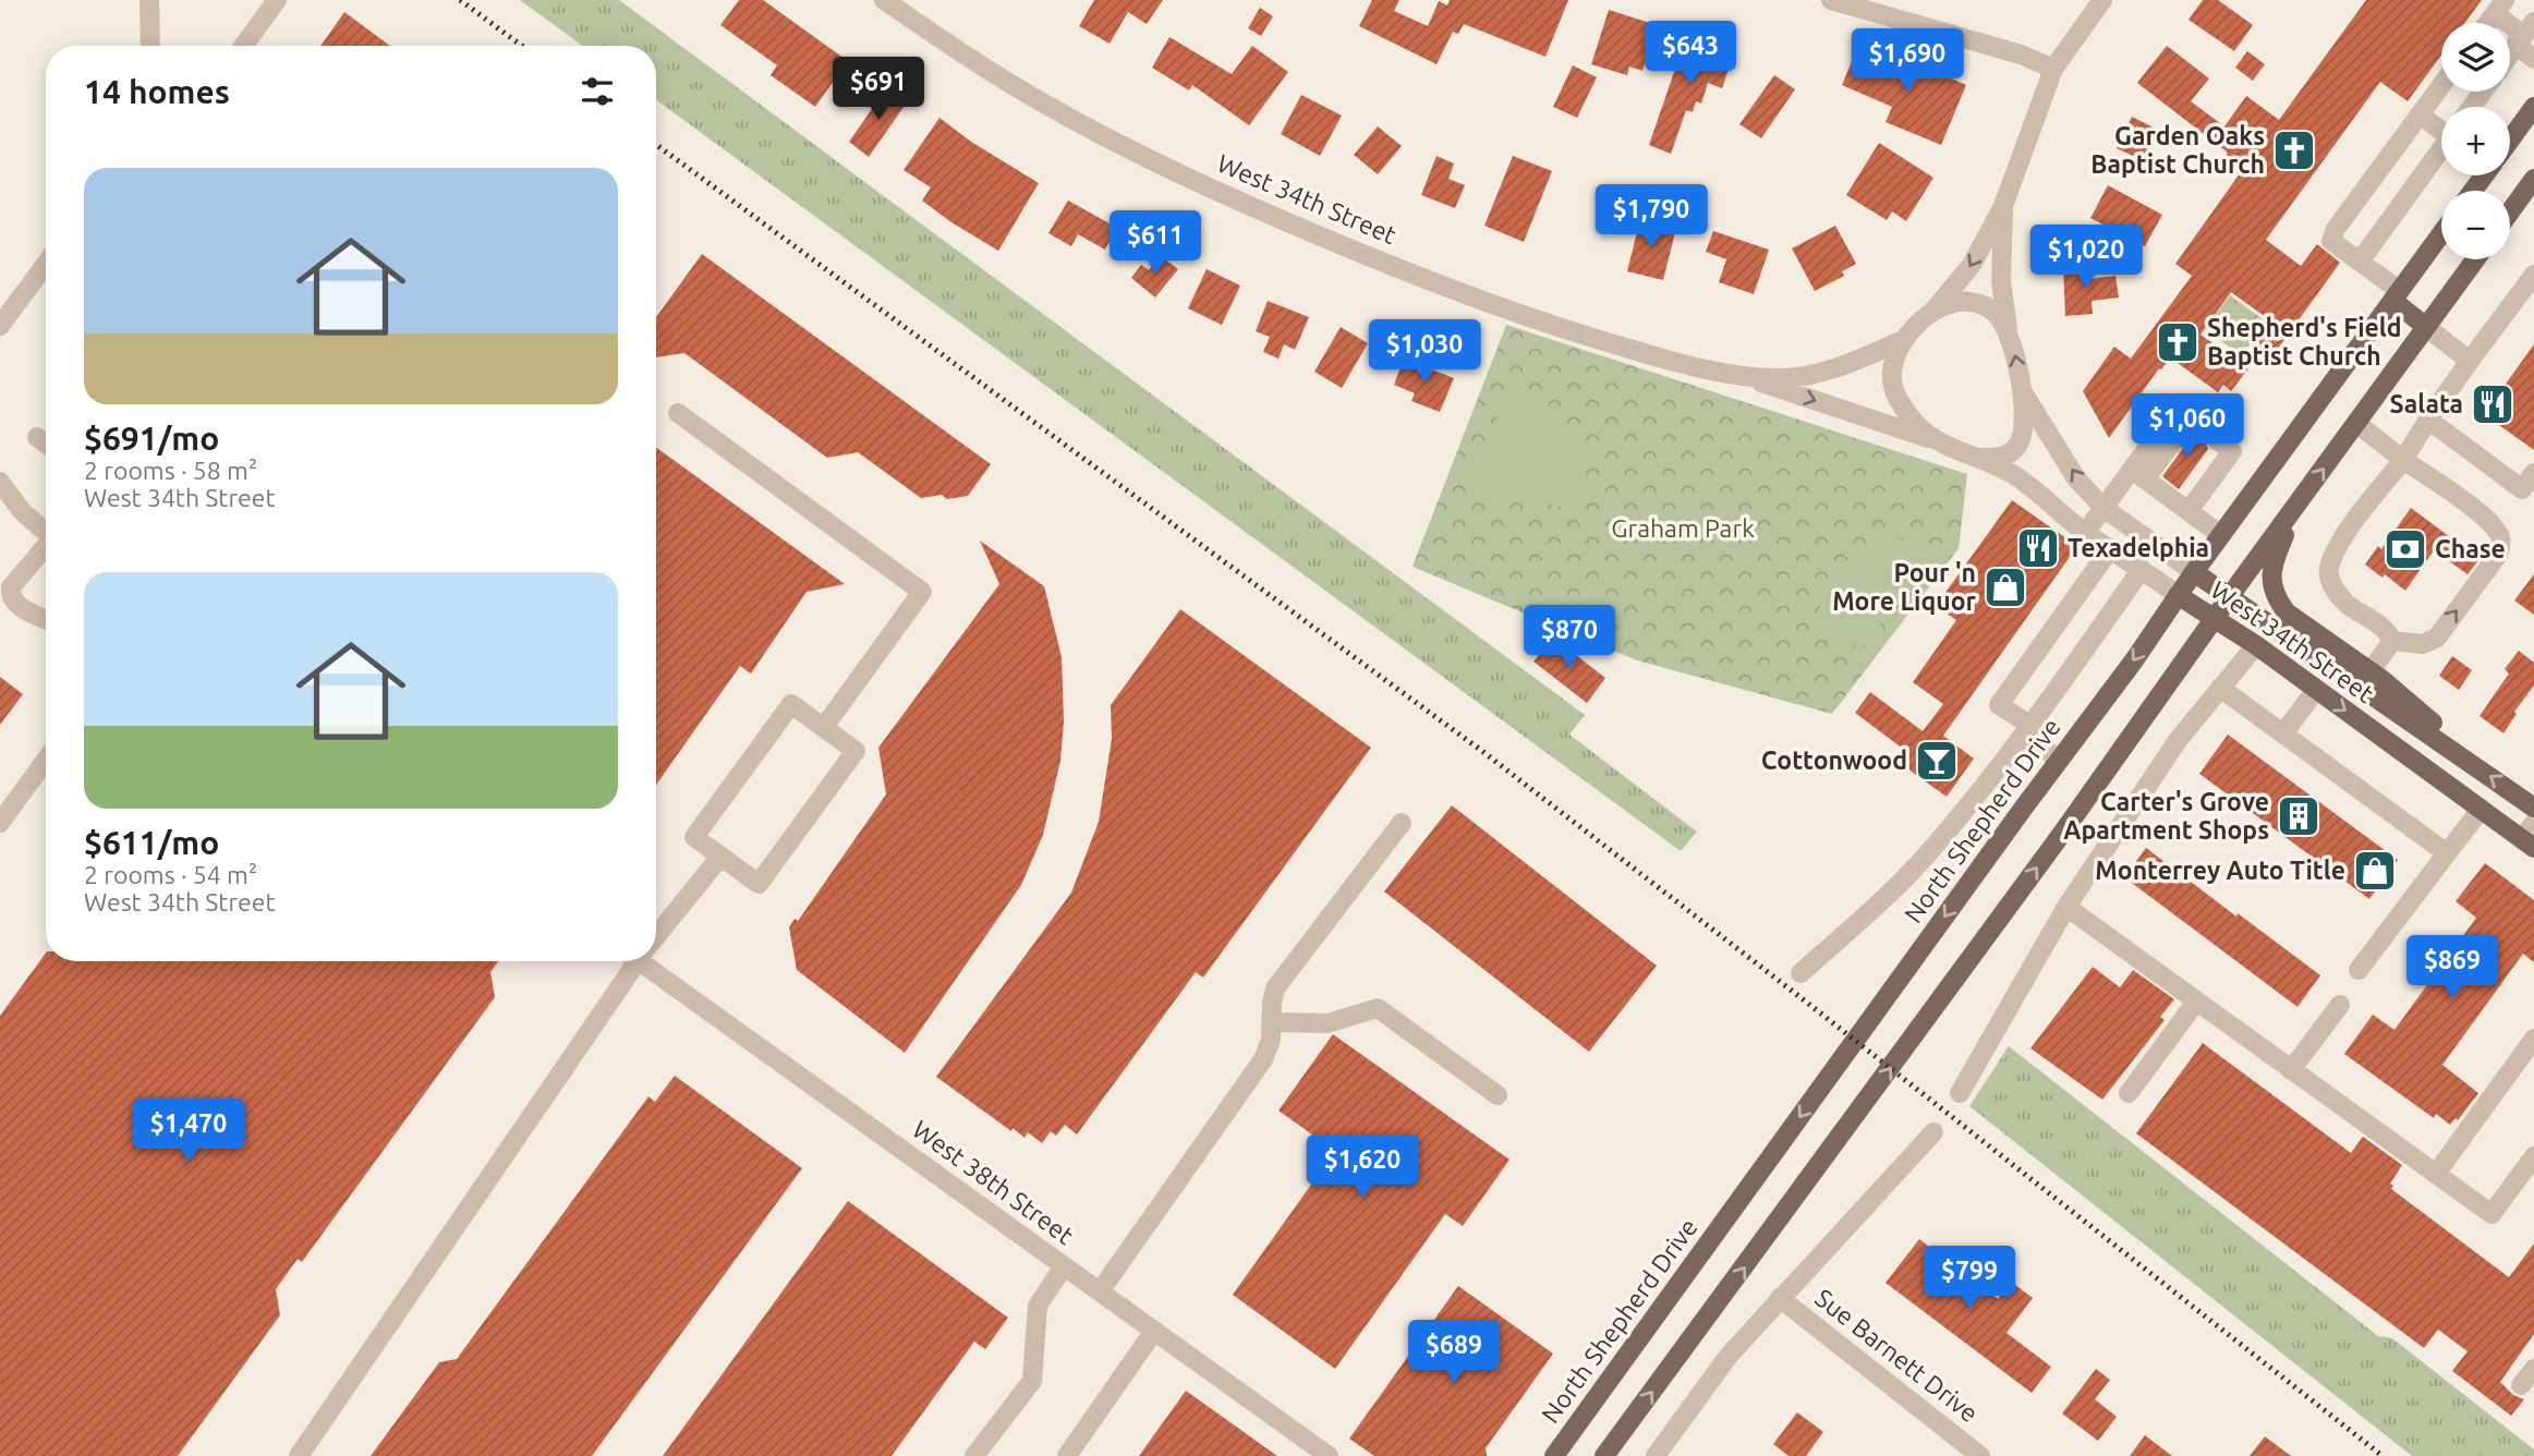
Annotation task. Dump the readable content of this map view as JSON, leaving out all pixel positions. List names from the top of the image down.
{
  "streets": {
    "main road": ["West 34th Street", "North Shepherd Drive"],
    "street": ["West 38th Street", "Sue Barnett Drive"]
  },
  "crossings": [
    ["West 34th Street", "North Shepherd Drive"]
  ],
  "parks": ["Graham Park"],
  "places": {
    "church": ["Garden Oaks Baptist Church", "Shepherd's Field Baptist Church"],
    "restaurant": ["Salata", "Texadelphia"],
    "bank": ["Chase"],
    "shop": ["Pour 'n More Liquor", "Monterrey Auto Title"],
    "bar": ["Cottonwood"],
    "building": ["Carter's Grove Apartment Shops"]
  },
  "page": {
    "price": [
      "$643",
      "$1,690",
      "$691",
      "$1,790",
      "$611",
      "$1,020",
      "$1,030",
      "$1,060",
      "$870",
      "$869",
      "$1,470",
      "$1,620",
      "$799",
      "$689"
    ],
    "map_buttons": ["+", "−"],
    "heading": "14 homes",
    "list": [
      {
        "name": "$691/mo",
        "note": "2 rooms · 58 m² · West 34th Street"
      },
      {
        "name": "$611/mo",
        "note": "2 rooms · 54 m² · West 34th Street"
      }
    ]
  }
}
